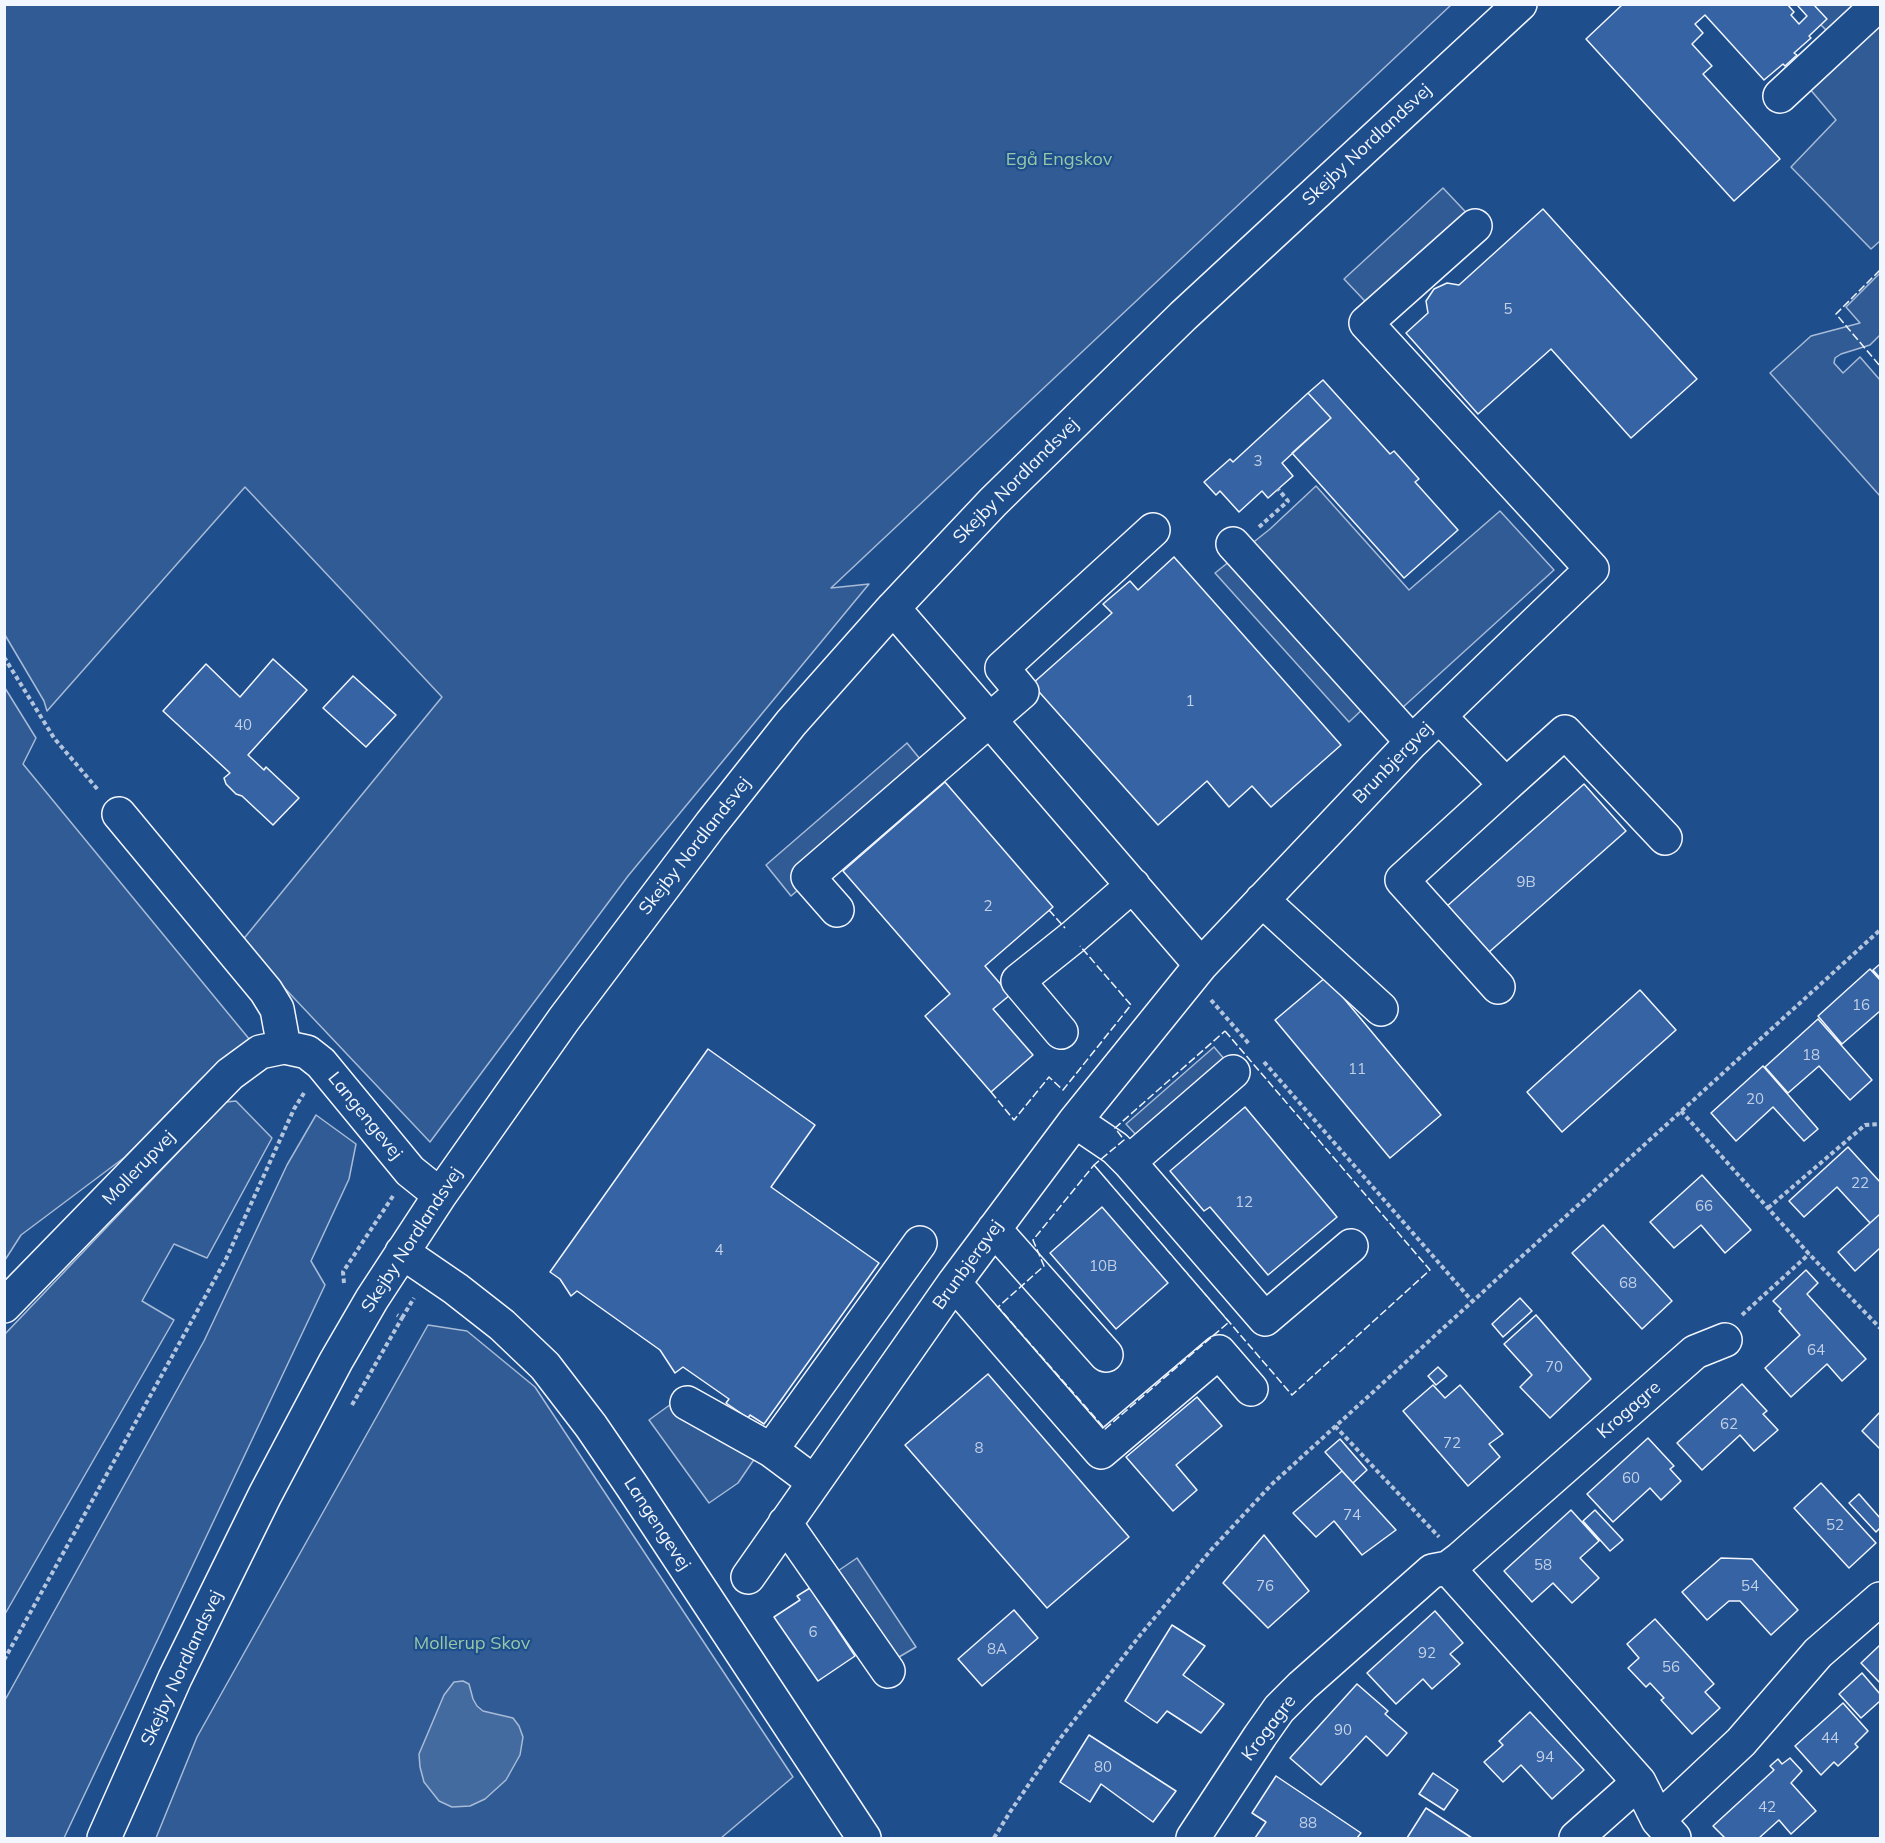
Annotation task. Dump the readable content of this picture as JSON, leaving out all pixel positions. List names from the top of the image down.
{
  "streets": {
    "street": [
      "Skejby Nordlandsvej",
      "Brunbjergvej",
      "Langengevej",
      "Mollerupvej",
      "Krogagre"
    ]
  },
  "crossings": [
    ["Skejby Nordlandsvej", "Langengevej"],
    ["Langengevej", "Mollerupvej"]
  ],
  "parks": ["Egå Engskov", "Mollerup Skov"],
  "house_numbers": [
    "5",
    "3",
    "1",
    "40",
    "9B",
    "2",
    "16",
    "18",
    "11",
    "20",
    "22",
    "12",
    "66",
    "4",
    "10B",
    "68",
    "64",
    "70",
    "62",
    "72",
    "8",
    "60",
    "74",
    "52",
    "58",
    "76",
    "54",
    "6",
    "8A",
    "92",
    "56",
    "90",
    "44",
    "94",
    "80",
    "42",
    "88"
  ]
}
